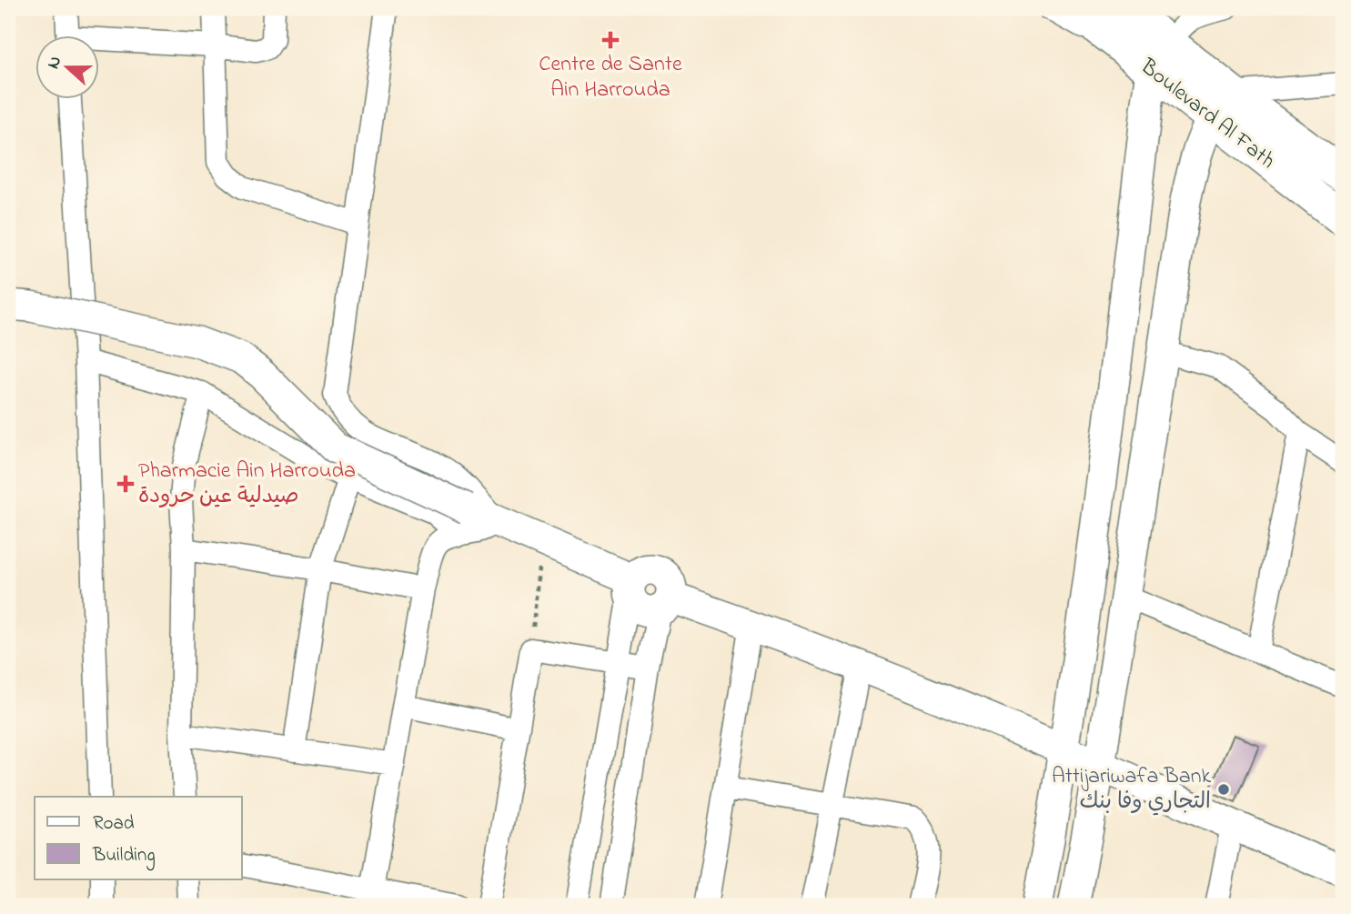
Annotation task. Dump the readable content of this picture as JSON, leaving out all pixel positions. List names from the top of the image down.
{
  "streets": {
    "highway": ["Boulevard Al Fath"]
  },
  "places": {
    "health": ["Centre de Sante Ain Harrouda", "Pharmacie Ain Harrouda صيدلية عين حرودة"],
    "other": ["Attijariwafa Bank التجاري وفا بنك"]
  },
  "legend": ["Road", "Building"],
  "north": "left"
}
